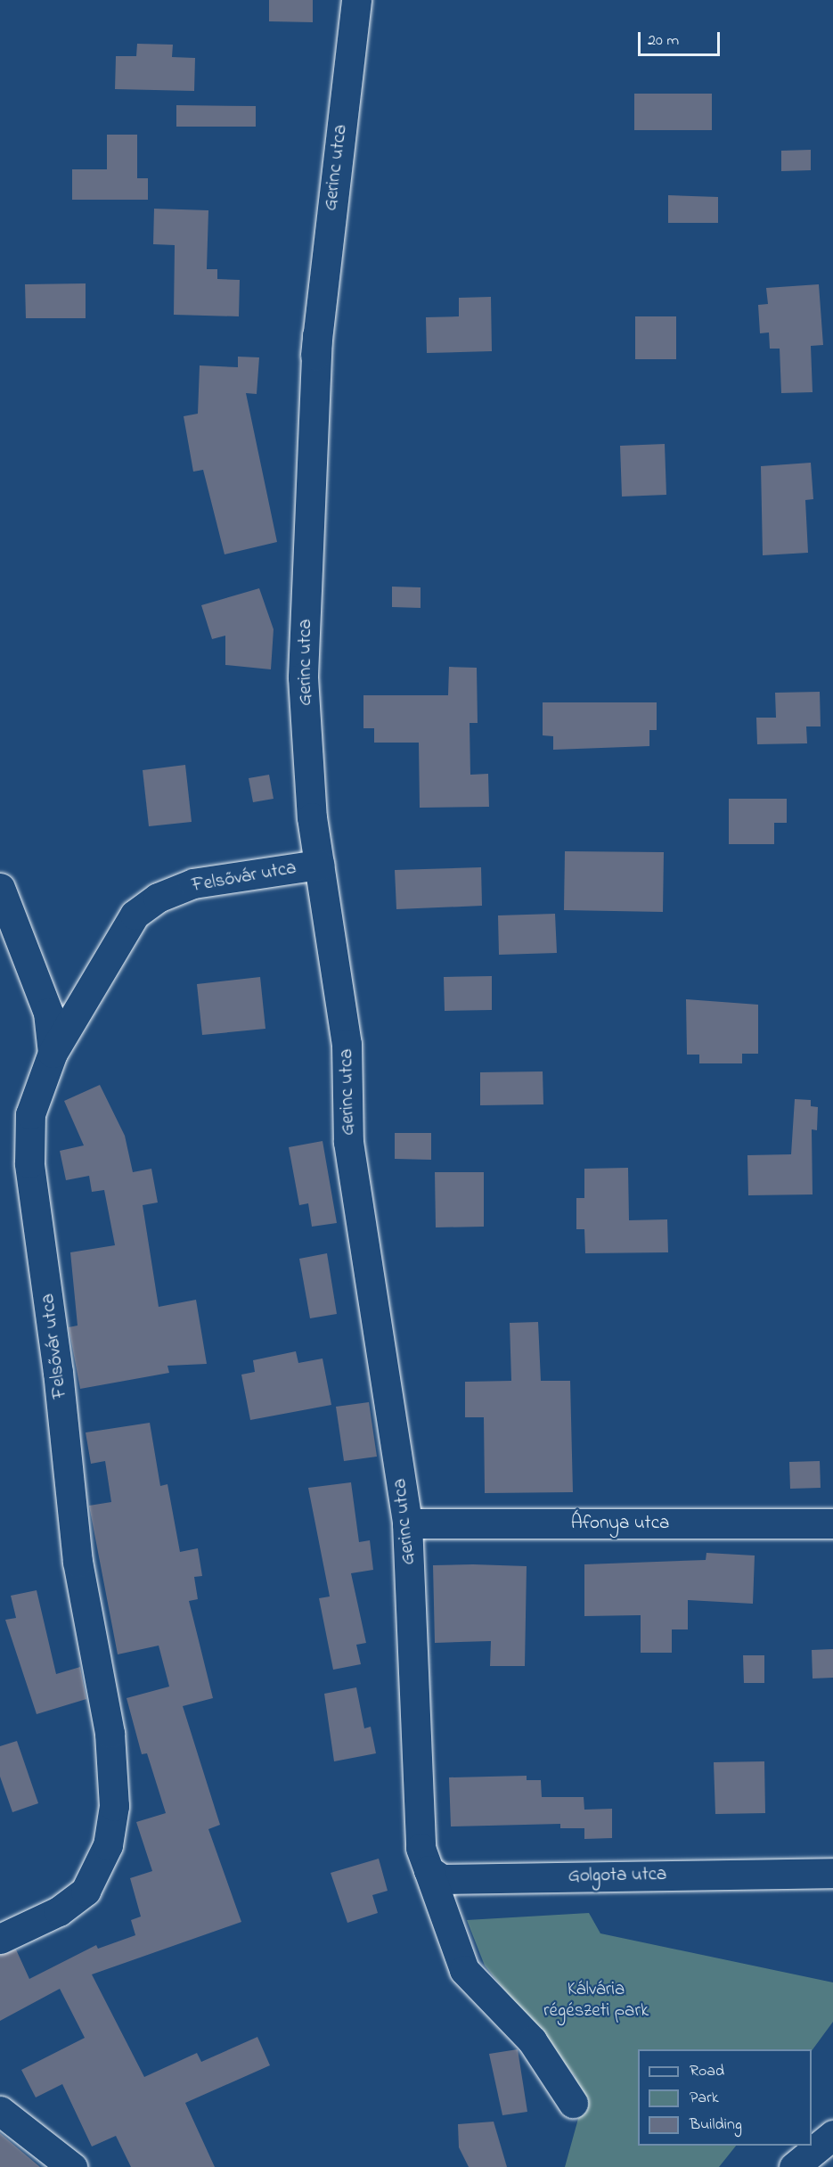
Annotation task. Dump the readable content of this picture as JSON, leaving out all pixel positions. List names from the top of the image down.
{
  "streets": {
    "street": [
      "Gerinc utca",
      "Felsővár utca",
      "Áfonya utca",
      "Golgota utca"
    ]
  },
  "crossings": [
    ["Gerinc utca", "Felsővár utca"],
    ["Gerinc utca", "Áfonya utca"],
    ["Gerinc utca", "Golgota utca"]
  ],
  "parks": ["Kálvária régészeti park"],
  "legend": ["Road", "Park", "Building"],
  "scale_bar": "20 m"
}
